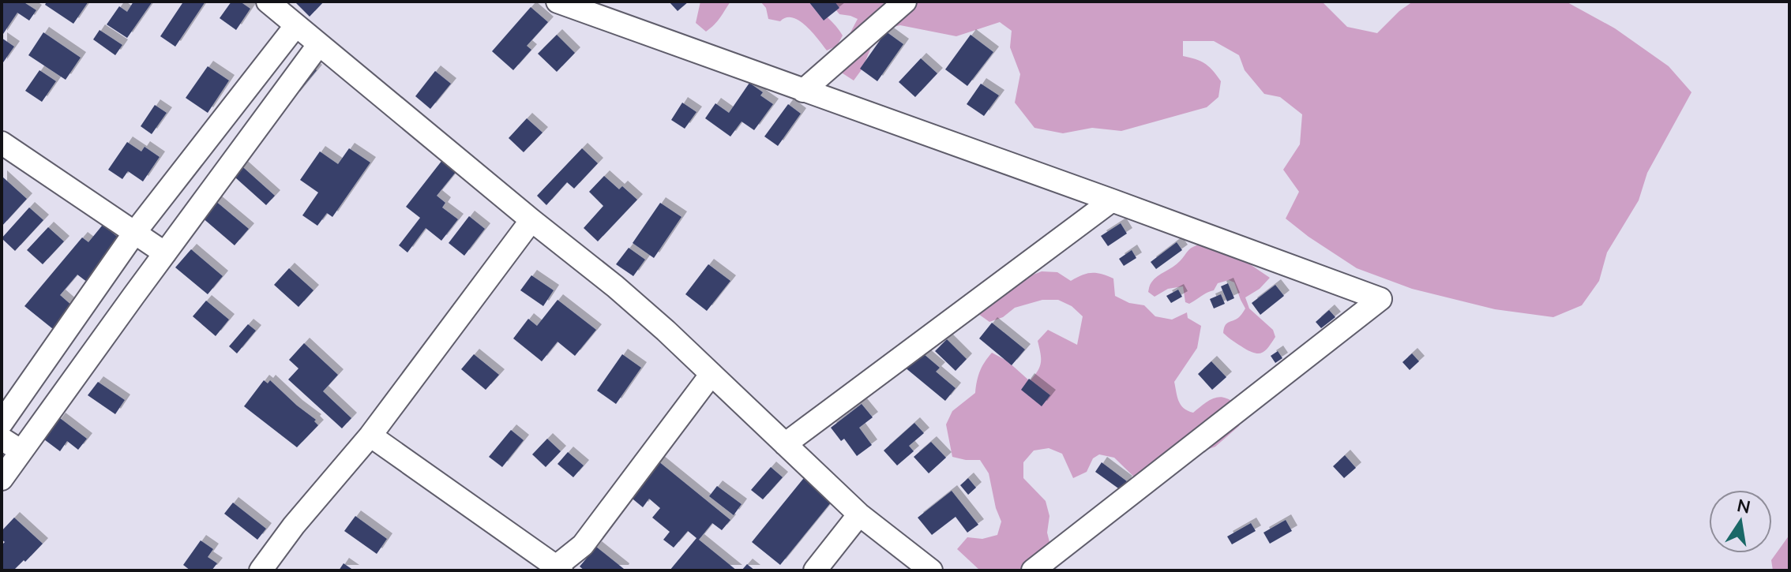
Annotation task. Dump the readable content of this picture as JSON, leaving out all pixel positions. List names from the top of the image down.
{
  "north": "top"
}
